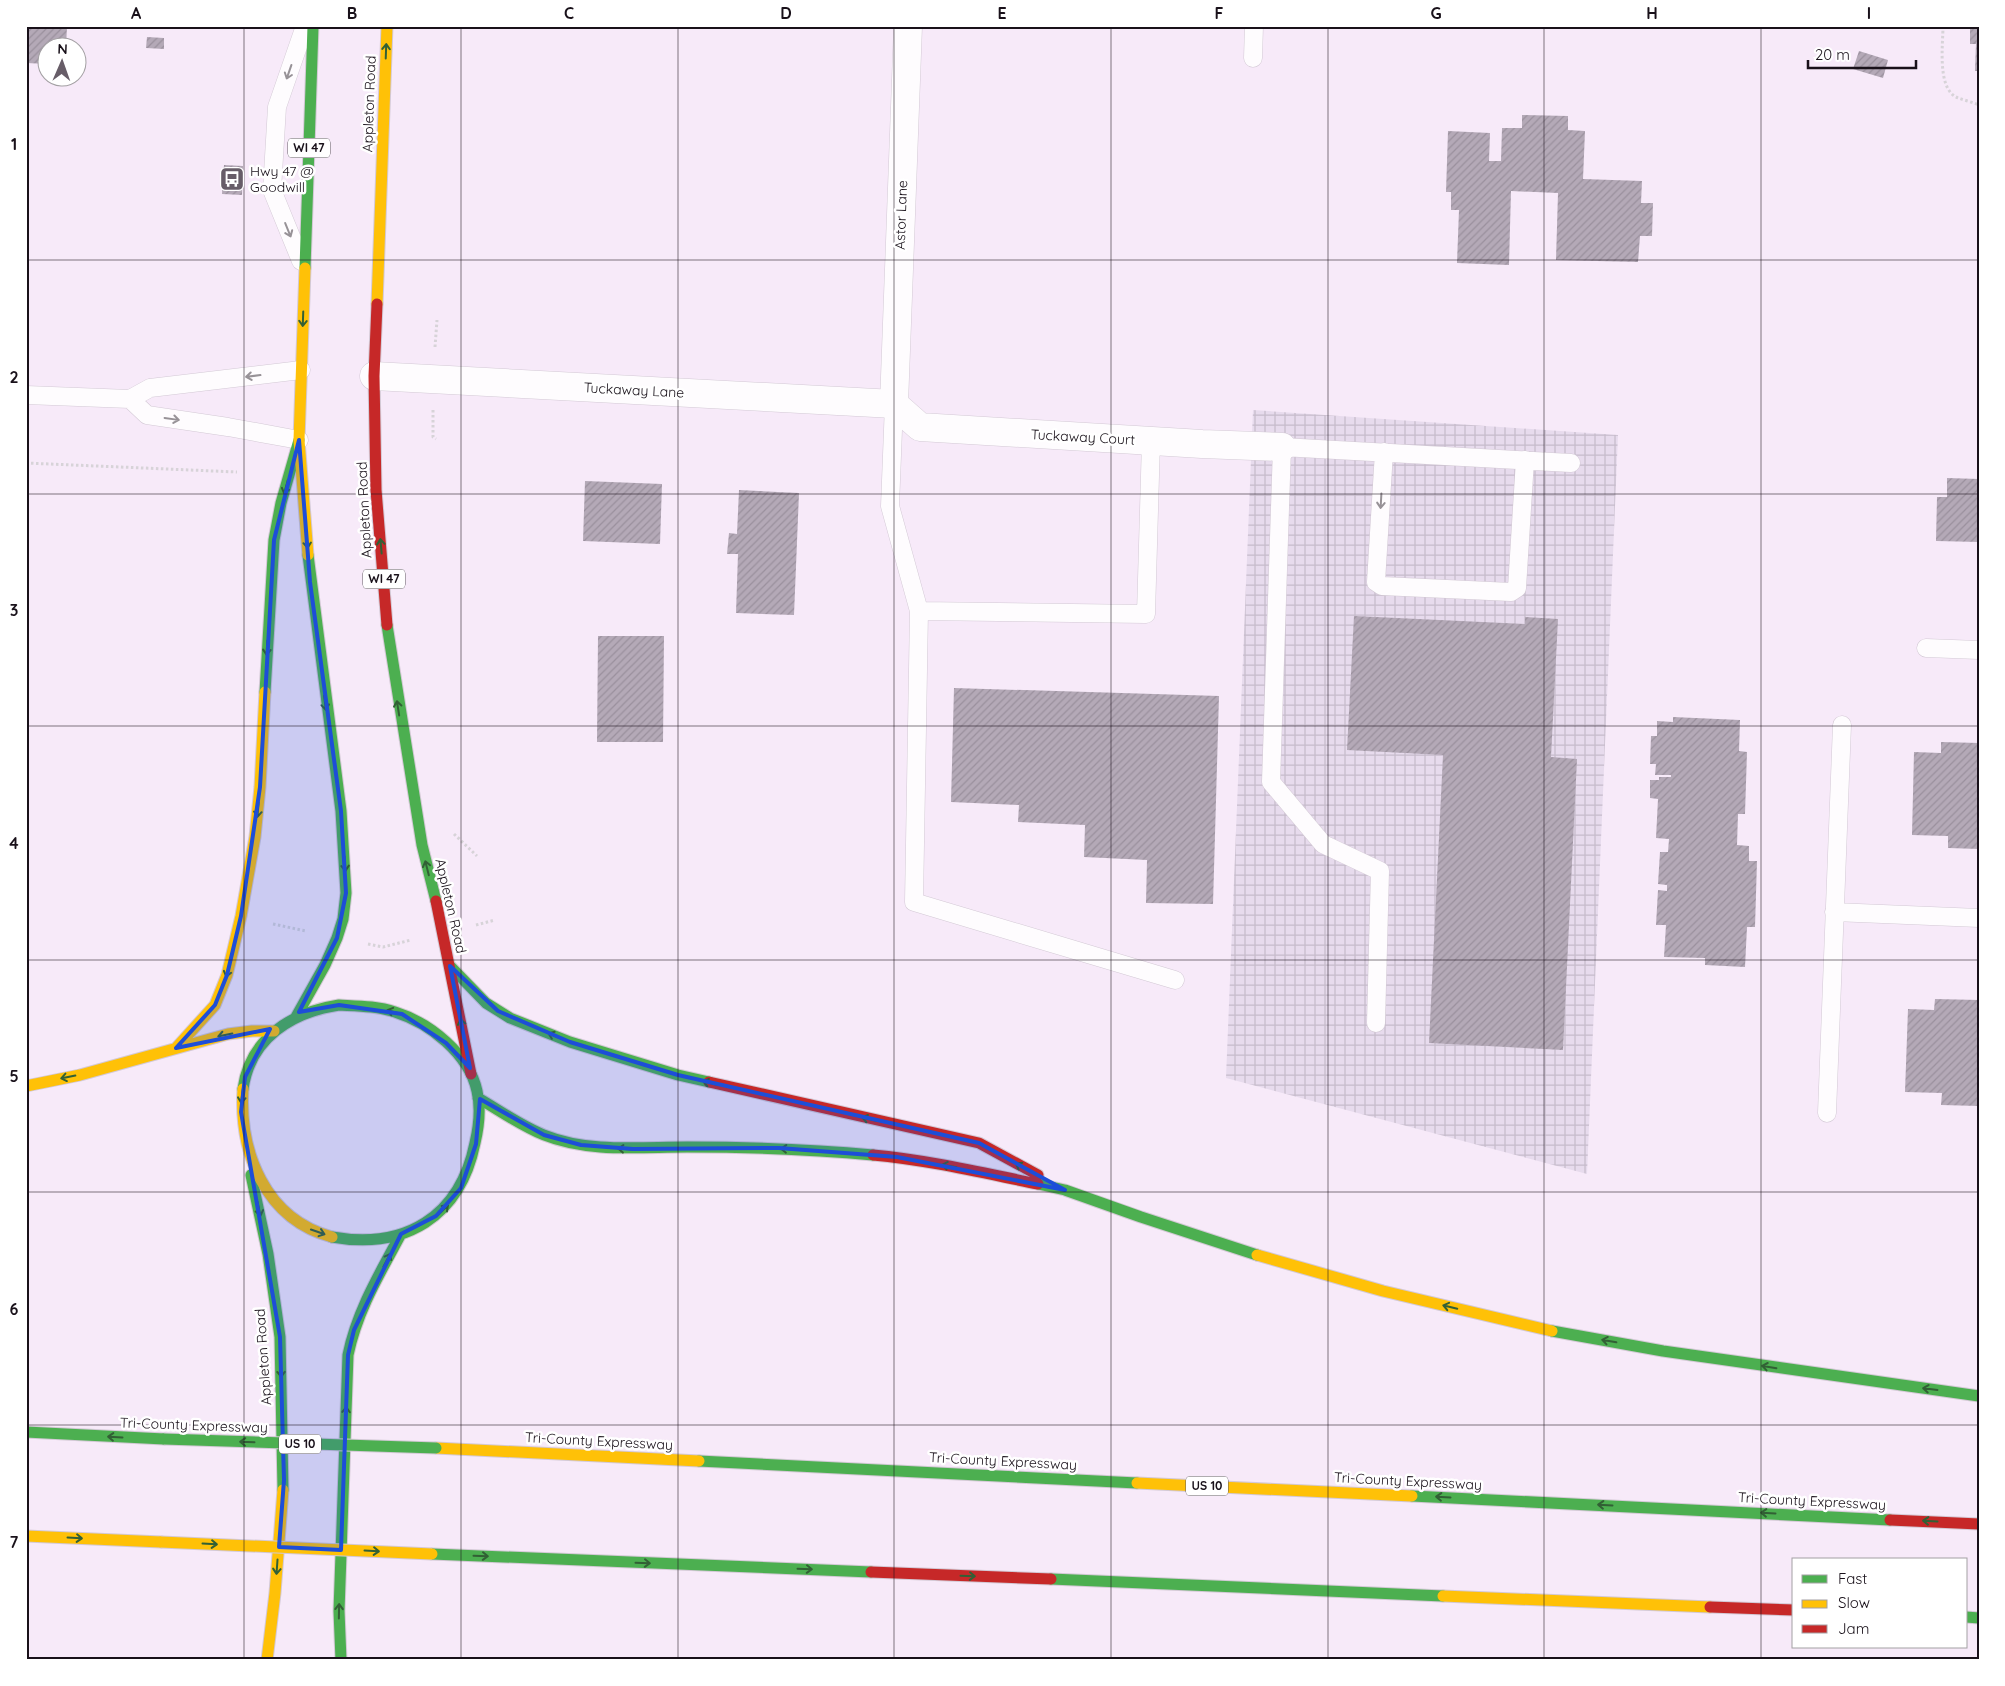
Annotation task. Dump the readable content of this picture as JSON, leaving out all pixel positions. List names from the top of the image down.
{
  "streets": {
    "main road": [
      "Appleton Road",
      "WI 47",
      "Tri-County Expressway",
      "US 10"
    ],
    "street": ["Astor Lane", "Tuckaway Lane", "Tuckaway Court"]
  },
  "crossings": [
    ["Appleton Road", "Tuckaway Lane"],
    ["Astor Lane", "Tuckaway Lane"],
    ["Astor Lane", "Tuckaway Court"],
    ["Tuckaway Lane", "Tuckaway Court"]
  ],
  "places": {
    "bus stop": ["Hwy 47 @ Goodwill"]
  },
  "legend": ["Fast", "Slow", "Jam"],
  "scale_bar": "20 m",
  "north": "top",
  "grid": {
    "columns": [
      "A",
      "B",
      "C",
      "D",
      "E",
      "F",
      "G",
      "H",
      "I"
    ],
    "rows": [
      "1",
      "2",
      "3",
      "4",
      "5",
      "6",
      "7"
    ]
  }
}
